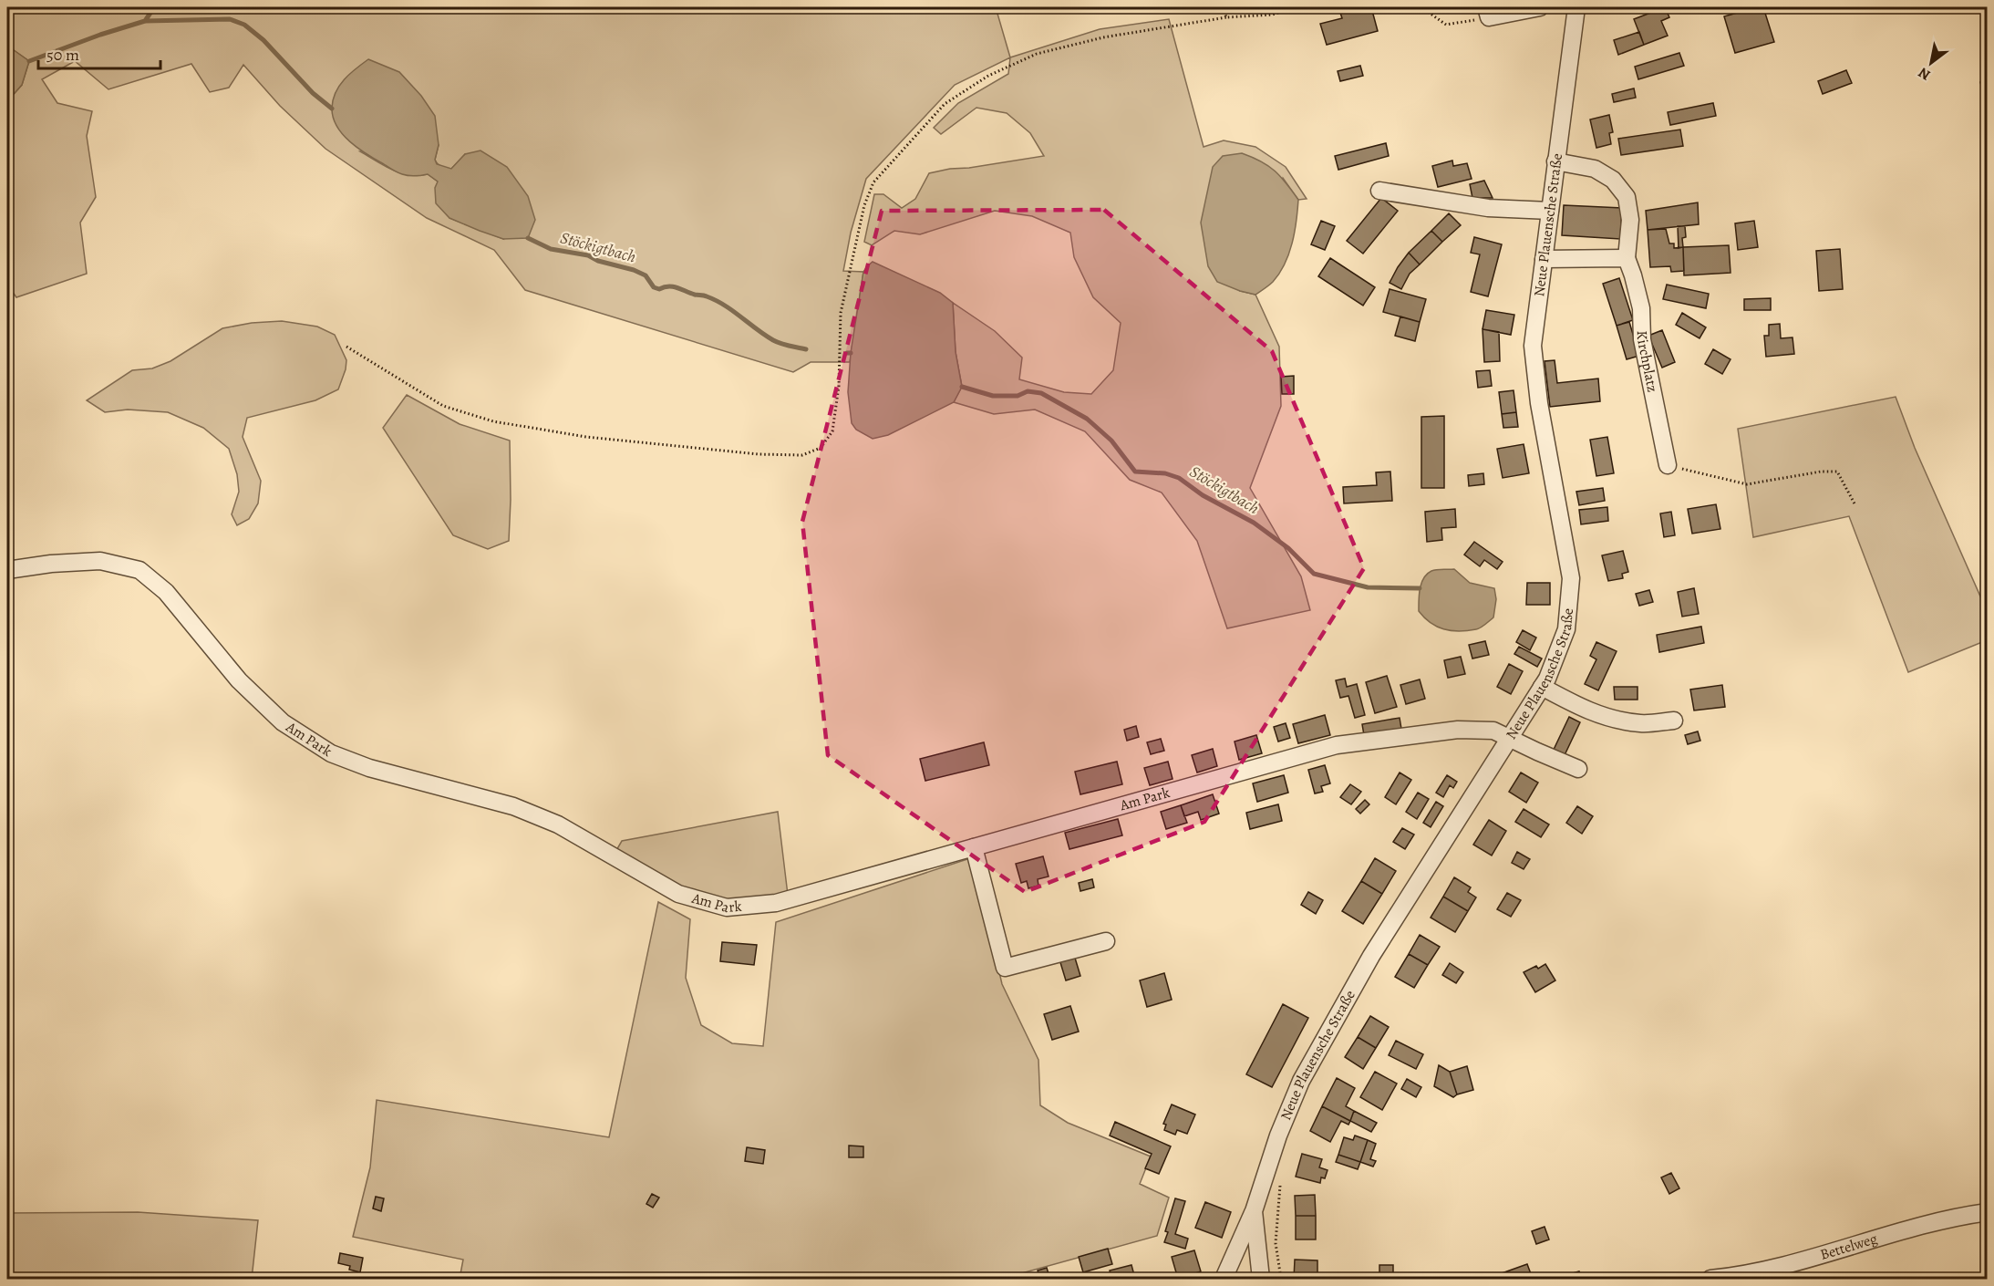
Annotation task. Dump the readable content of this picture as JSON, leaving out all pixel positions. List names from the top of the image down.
{
  "streets": {
    "street": [
      "Neue Plauensche Straße",
      "Kirchplatz",
      "Am Park",
      "Bettelweg"
    ]
  },
  "crossings": [
    ["Neue Plauensche Straße", "Kirchplatz"],
    ["Neue Plauensche Straße", "Am Park"]
  ],
  "water": ["Stöckigtbach"],
  "scale_bar": "50 m",
  "north": "bottom left"
}
